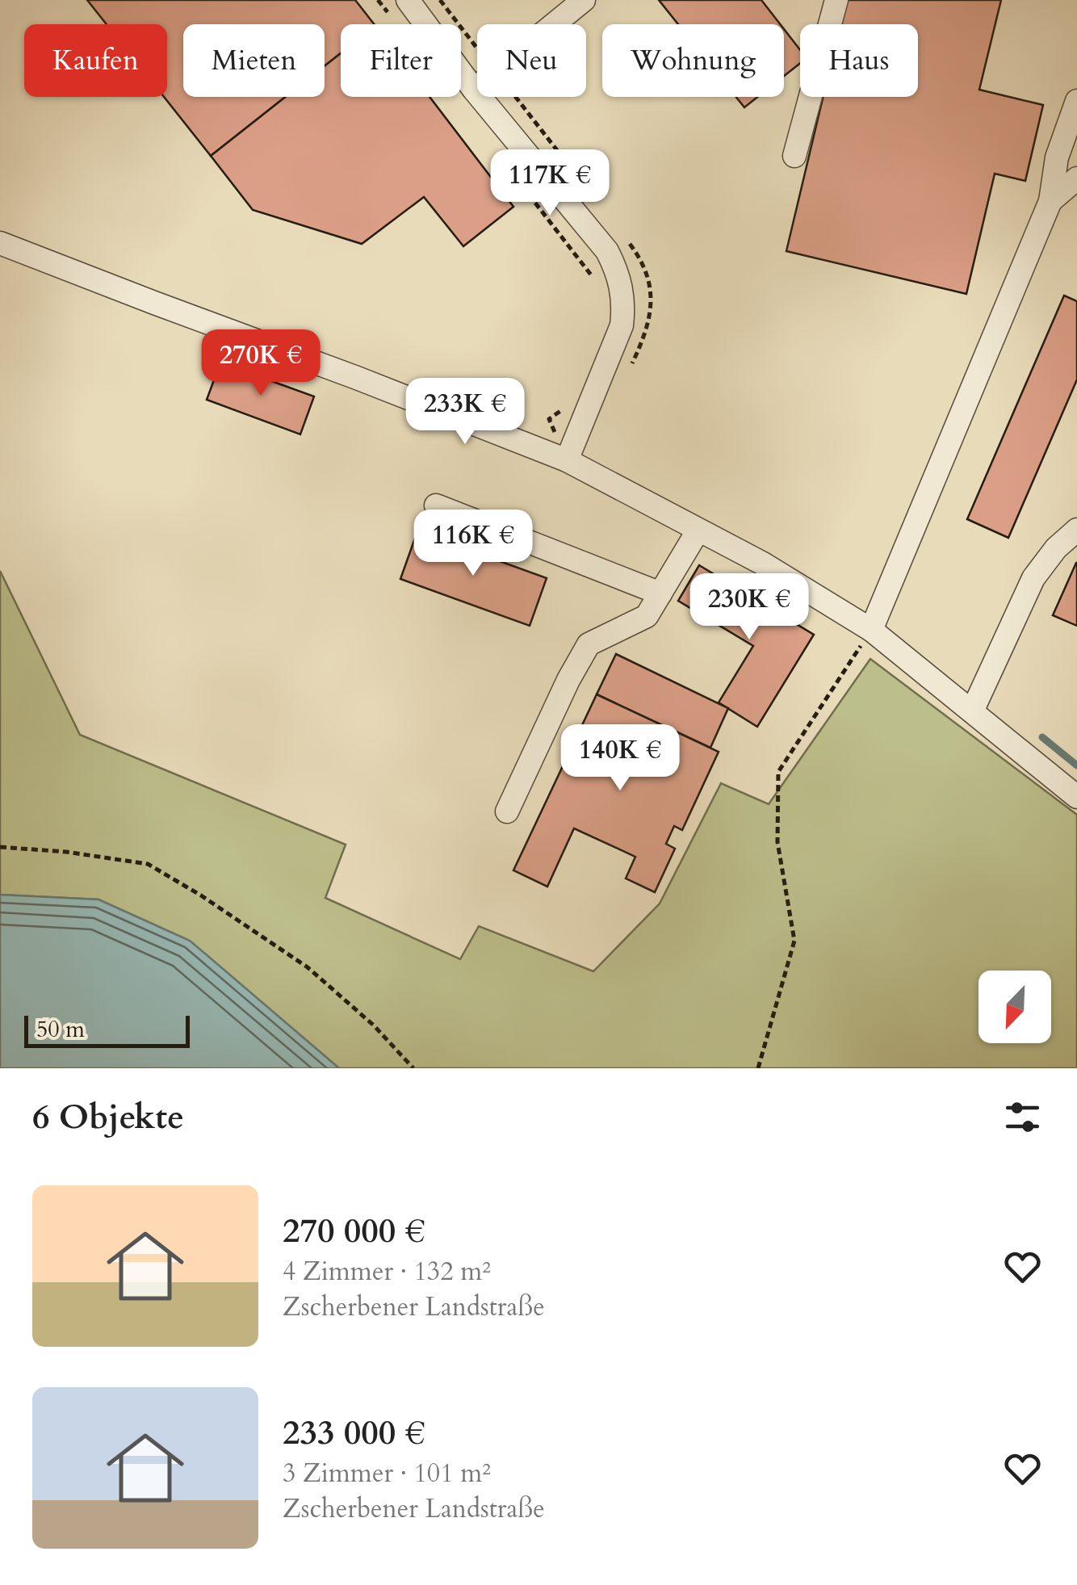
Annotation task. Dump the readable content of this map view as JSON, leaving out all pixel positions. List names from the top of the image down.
{
  "scale_bar": "50 m",
  "north": "bottom left",
  "page": {
    "chip": [
      "Kaufen",
      "Mieten",
      "Filter",
      "Neu",
      "Wohnung",
      "Haus"
    ],
    "price": [
      "117K €",
      "270K €",
      "233K €",
      "116K €",
      "230K €",
      "140K €"
    ],
    "scale": "50 m",
    "heading": "6 Objekte",
    "list": [
      {
        "name": "270 000 €",
        "note": "4 Zimmer · 132 m² · Zscherbener Landstraße"
      },
      {
        "name": "233 000 €",
        "note": "3 Zimmer · 101 m² · Zscherbener Landstraße"
      }
    ]
  }
}
